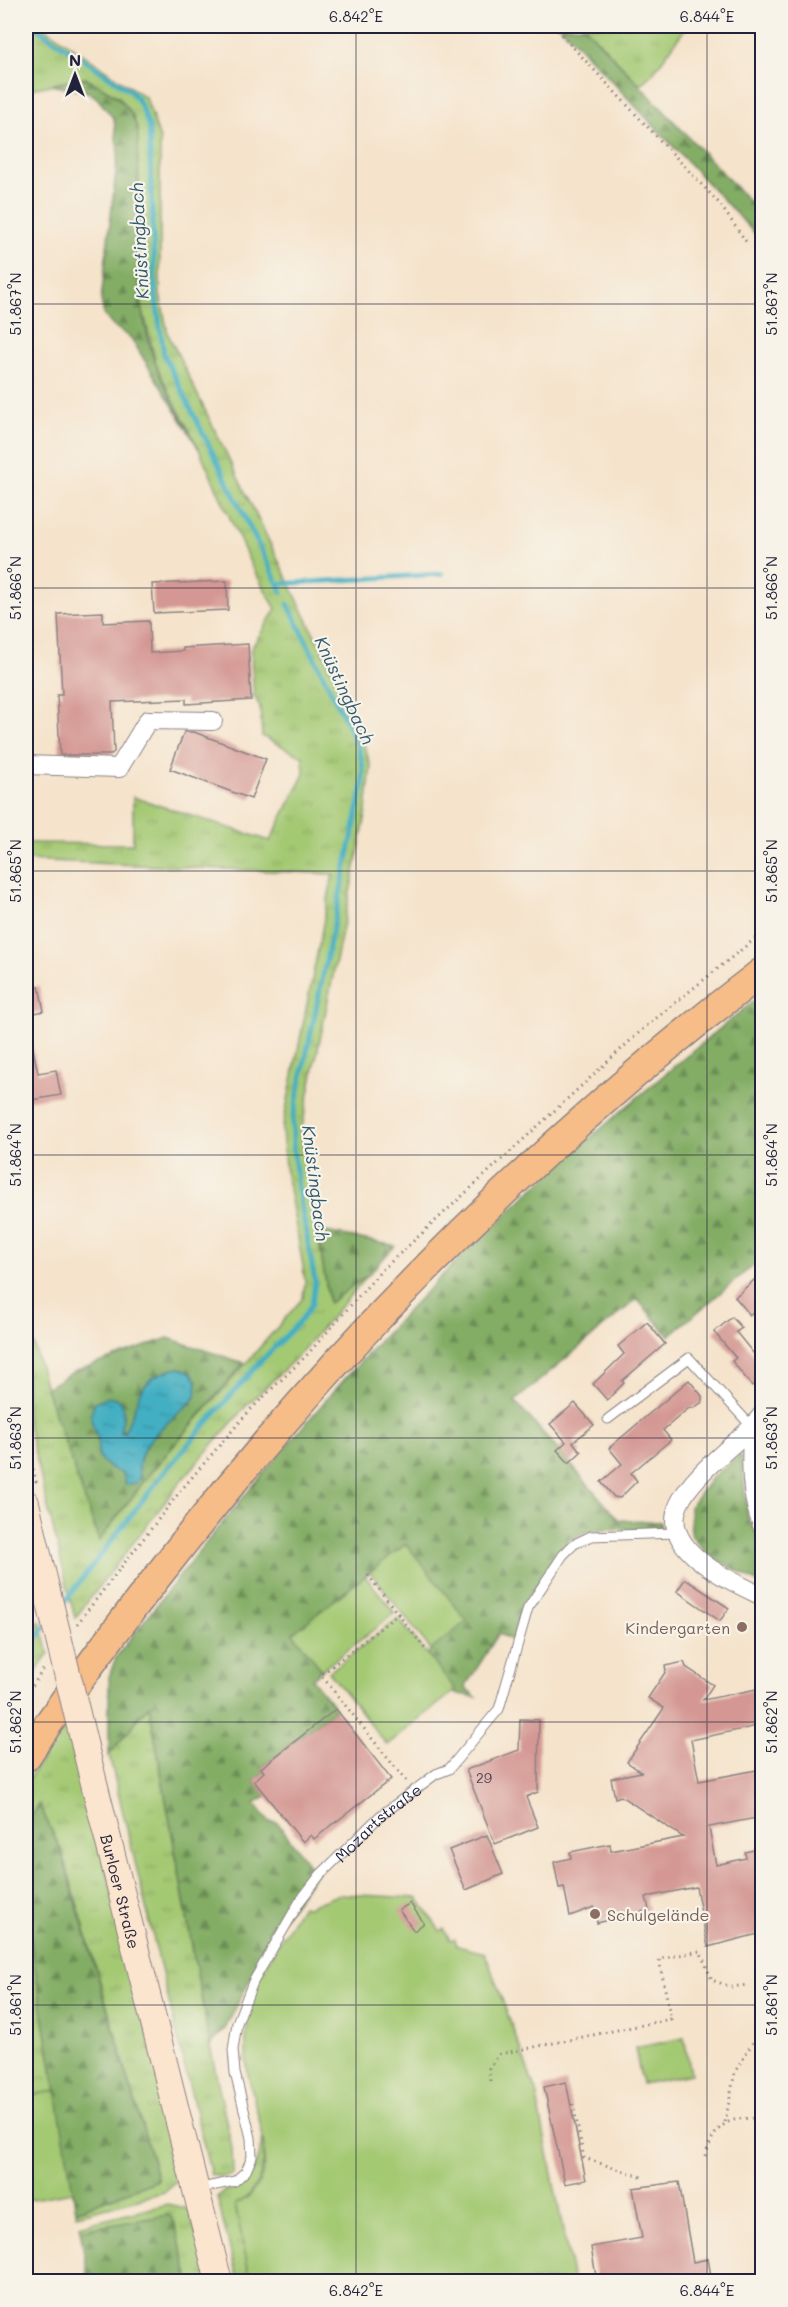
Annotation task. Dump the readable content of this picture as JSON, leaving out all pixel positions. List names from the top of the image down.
{
  "streets": {
    "main road": ["Burloer Straße"],
    "lane": ["Mozartstraße"]
  },
  "crossings": [
    ["Mozartstraße", "Burloer Straße"]
  ],
  "water": ["Knüstingbach"],
  "places": ["Kindergarten", "Schulgelände"],
  "house_numbers": ["29"],
  "north": "top",
  "coordinates": [
    "6.842°E",
    "6.844°E",
    "51.867°N",
    "51.866°N",
    "51.865°N",
    "51.864°N",
    "51.863°N",
    "51.862°N",
    "51.861°N"
  ]
}
